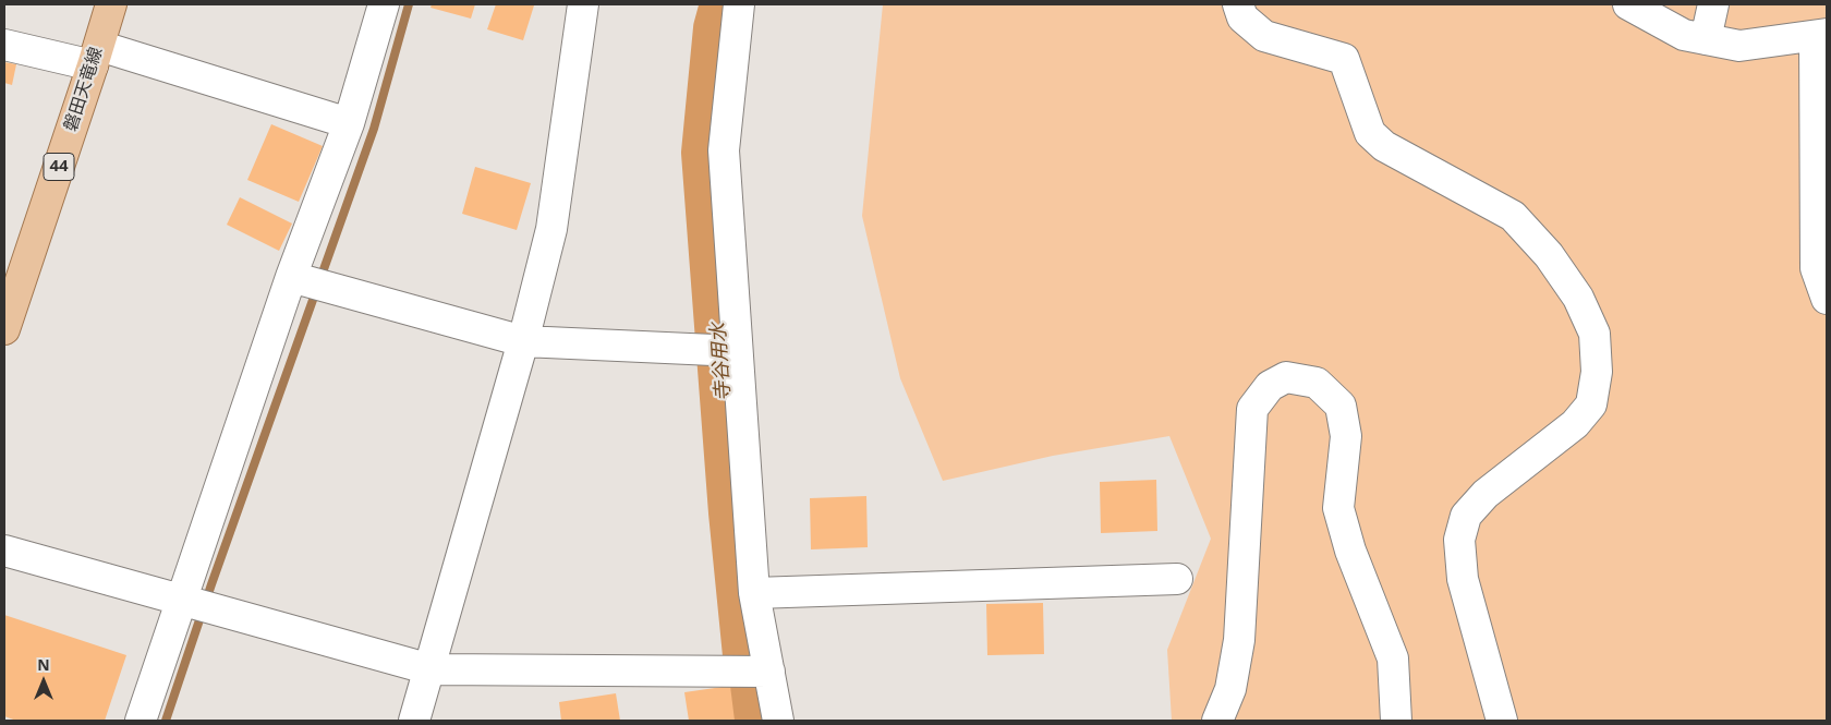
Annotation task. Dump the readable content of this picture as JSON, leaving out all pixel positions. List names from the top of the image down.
{
  "streets": {
    "main road": ["磐田天竜線", "44"]
  },
  "water": ["寺谷用水"],
  "north": "top"
}
